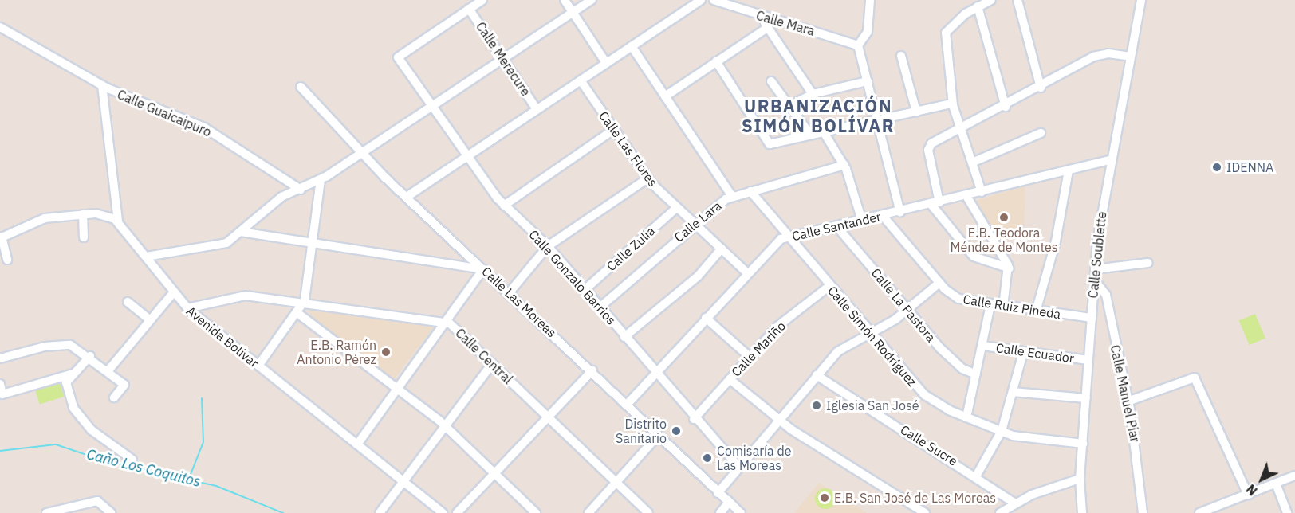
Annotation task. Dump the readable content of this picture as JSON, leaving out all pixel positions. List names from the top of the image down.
{
  "streets": {
    "street": [
      "Calle Mara",
      "Calle Merecure",
      "Calle Guaicaipuro",
      "Calle Las Flores",
      "Calle Lara",
      "Calle Santander",
      "Calle Zulia",
      "Calle Soublette",
      "Calle Gonzalo Barrios",
      "Calle Las Moreas",
      "Calle La Pastora",
      "Calle Ruiz Pineda",
      "Calle Simón Rodríguez",
      "Avenida Bolívar",
      "Calle Mariño",
      "Calle Ecuador",
      "Calle Central",
      "Calle Manuel Piar",
      "Calle Sucre"
    ]
  },
  "crossings": [
    ["Calle Merecure", "Calle Gonzalo Barrios"],
    ["Calle Las Flores", "Calle Lara"],
    ["Calle Las Flores", "Calle Santander"],
    ["Calle Las Flores", "Calle Zulia"],
    ["Calle Lara", "Calle Gonzalo Barrios"],
    ["Calle Lara", "Calle Simón Rodríguez"],
    ["Calle Santander", "Calle Soublette"],
    ["Calle Santander", "Calle Gonzalo Barrios"],
    ["Calle Santander", "Calle Las Moreas"],
    ["Calle Santander", "Calle La Pastora"],
    ["Calle Santander", "Calle Ruiz Pineda"],
    ["Calle Santander", "Calle Simón Rodríguez"],
    ["Calle Zulia", "Calle Gonzalo Barrios"],
    ["Calle Soublette", "Calle Ruiz Pineda"],
    ["Calle Soublette", "Calle Simón Rodríguez"],
    ["Calle Soublette", "Calle Ecuador"],
    ["Calle Soublette", "Calle Manuel Piar"],
    ["Calle Gonzalo Barrios", "Calle Mariño"],
    ["Calle Simón Rodríguez", "Calle Mariño"],
    ["Avenida Bolívar", "Calle Central"]
  ],
  "districts": ["URBANIZACIÓN SIMÓN BOLÍVAR"],
  "water": ["Caño Los Coquitos"],
  "places": [
    "IDENNA",
    "E.B. Teodora Méndez de Montes",
    "E.B. Ramón Antonio Pérez",
    "Iglesia San José",
    "Distrito Sanitario",
    "Comisaría de Las Moreas",
    "E.B. San José de Las Moreas"
  ],
  "north": "bottom left"
}
